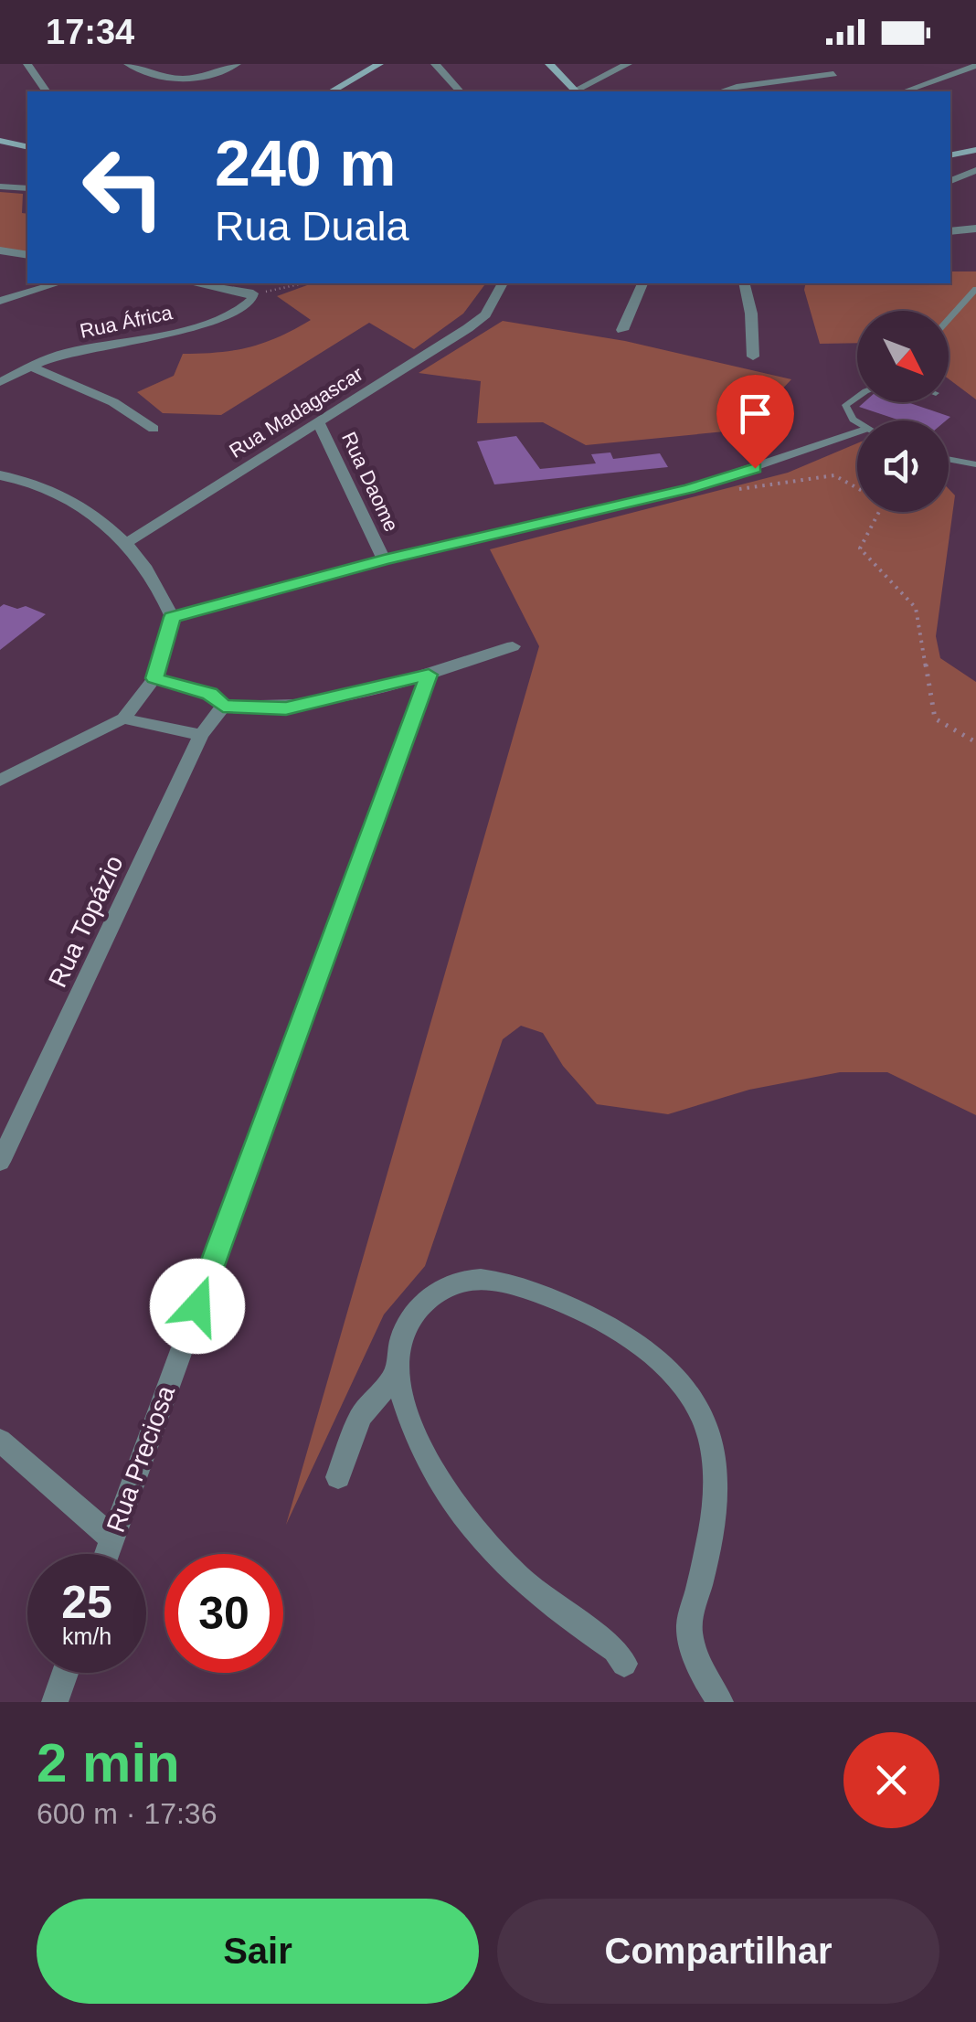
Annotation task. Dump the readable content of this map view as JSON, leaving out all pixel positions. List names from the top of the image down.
{
  "streets": {
    "street": [
      "Rua África",
      "Rua Madagascar",
      "Rua Daome",
      "Rua Topázio",
      "Rua Preciosa"
    ]
  },
  "crossings": [
    ["Rua Madagascar", "Rua Daome"]
  ],
  "north": "bottom right",
  "page": {
    "status": "17:34",
    "turn": ["240 m", "Rua Duala"],
    "speed": "25 km/h",
    "limit": "30",
    "heading": ["2 min", "600 m · 17:36"],
    "buttons": ["Sair", "Compartilhar"]
  }
}
